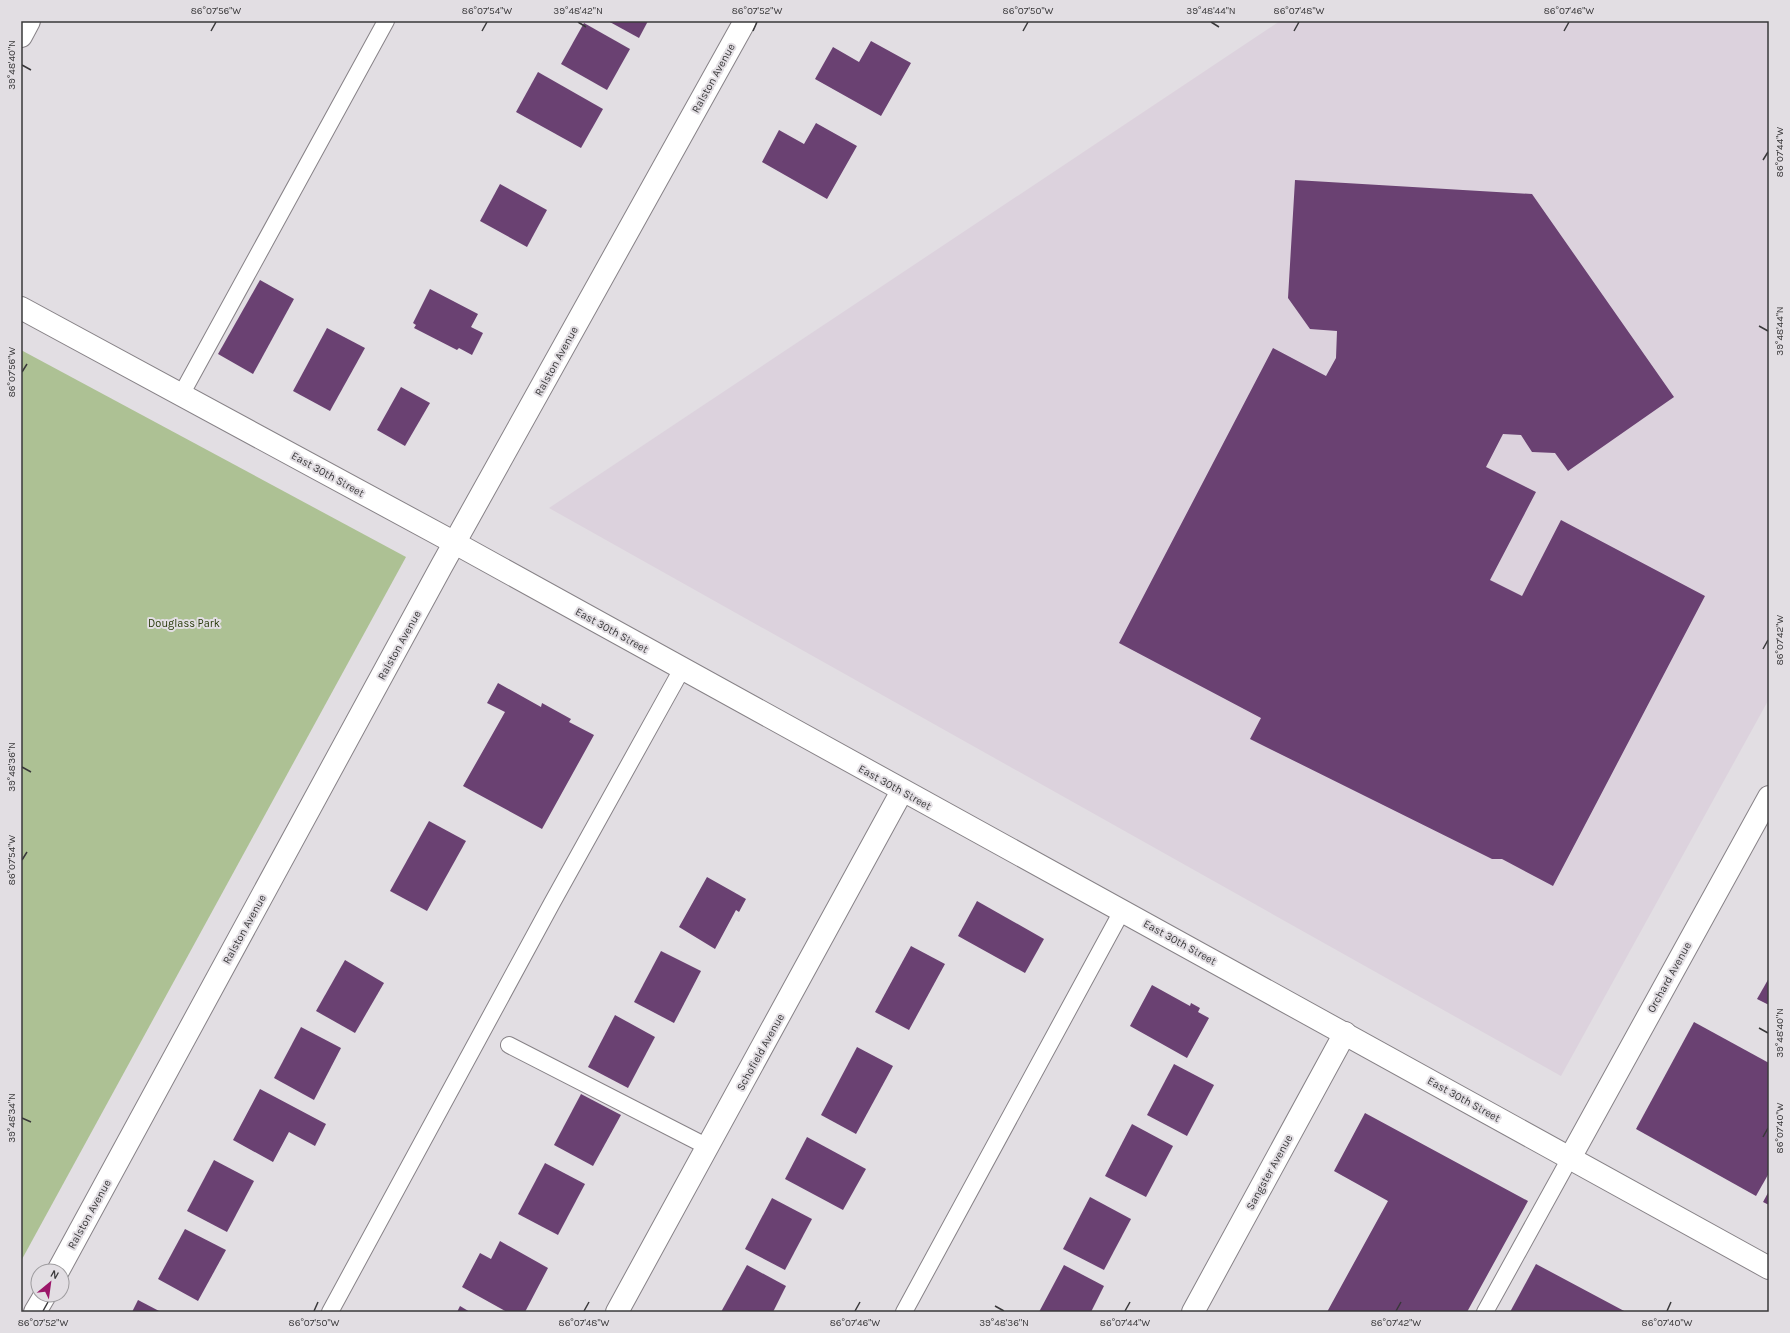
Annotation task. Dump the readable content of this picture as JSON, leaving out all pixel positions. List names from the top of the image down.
{
  "streets": {
    "street": [
      "Ralston Avenue",
      "East 30th Street",
      "Orchard Avenue",
      "Schofield Avenue",
      "Sangster Avenue"
    ]
  },
  "crossings": [
    ["Ralston Avenue", "East 30th Street"],
    ["East 30th Street", "Orchard Avenue"],
    ["East 30th Street", "Schofield Avenue"],
    ["East 30th Street", "Sangster Avenue"]
  ],
  "parks": ["Douglass Park"],
  "north": "top right",
  "coordinates": [
    "86°07'56\"W",
    "86°07'54\"W",
    "39°48'42\"N",
    "86°07'52\"W",
    "86°07'50\"W",
    "39°48'44\"N",
    "86°07'48\"W",
    "86°07'46\"W",
    "39°48'40\"N",
    "86°07'44\"W",
    "86°07'42\"W",
    "39°48'36\"N",
    "39°48'34\"N",
    "86°07'40\"W"
  ]
}
